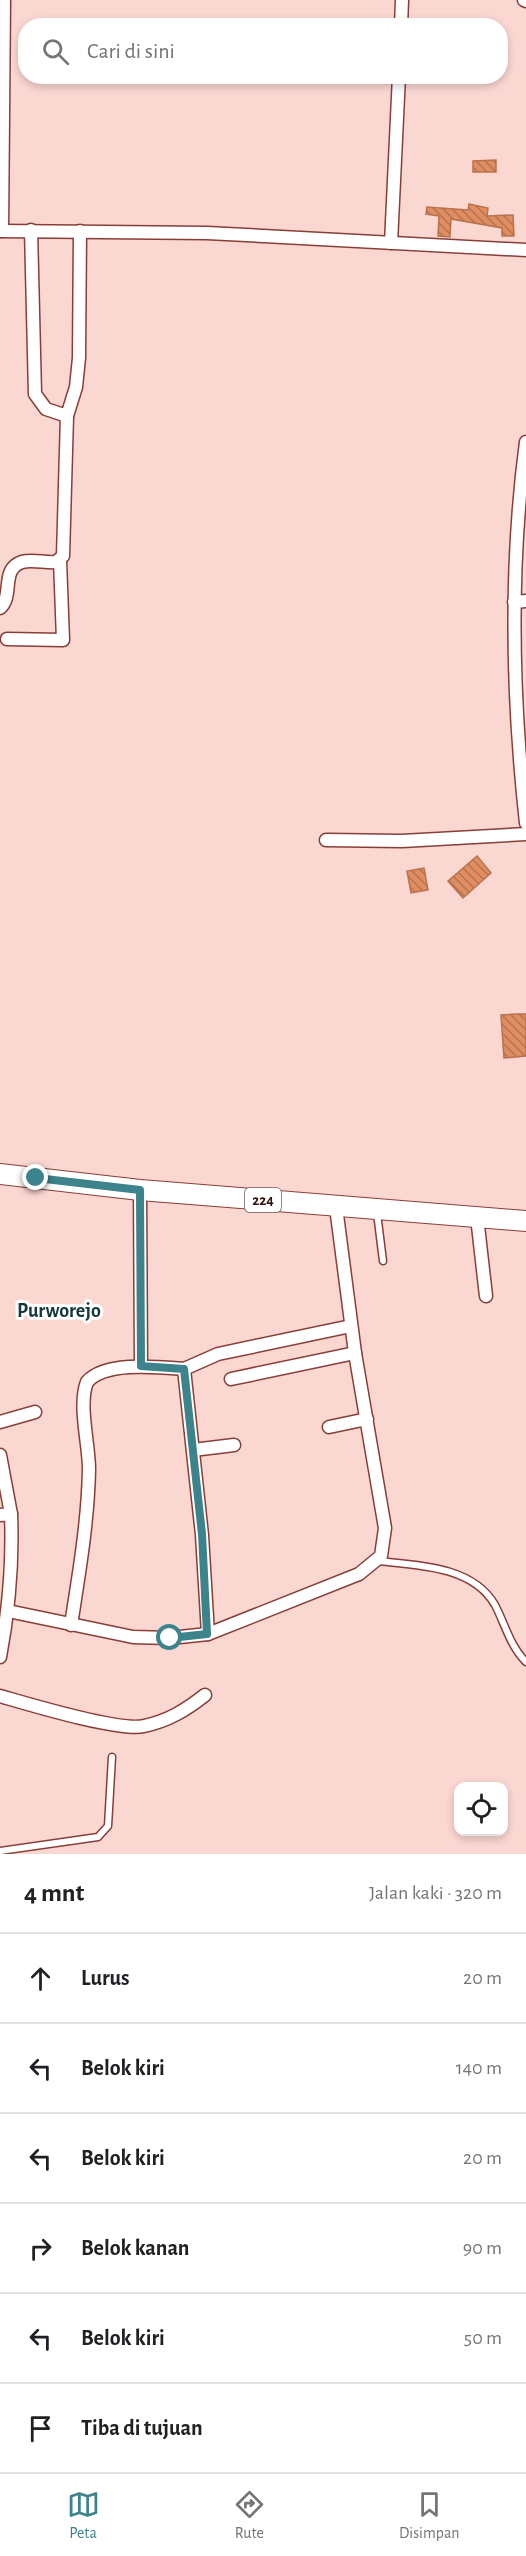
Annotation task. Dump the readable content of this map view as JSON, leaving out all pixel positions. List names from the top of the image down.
{
  "streets": {
    "main road": ["224"]
  },
  "districts": ["Purworejo"],
  "page": {
    "search": "Cari di sini",
    "heading": ["4 mnt", "Jalan kaki · 320 m"],
    "list": [
      ["Lurus", "20 m"],
      ["Belok kiri", "140 m"],
      ["Belok kiri", "20 m"],
      ["Belok kanan", "90 m"],
      ["Belok kiri", "50 m"],
      "Tiba di tujuan"
    ],
    "nav": ["Peta", "Rute", "Disimpan"]
  }
}
